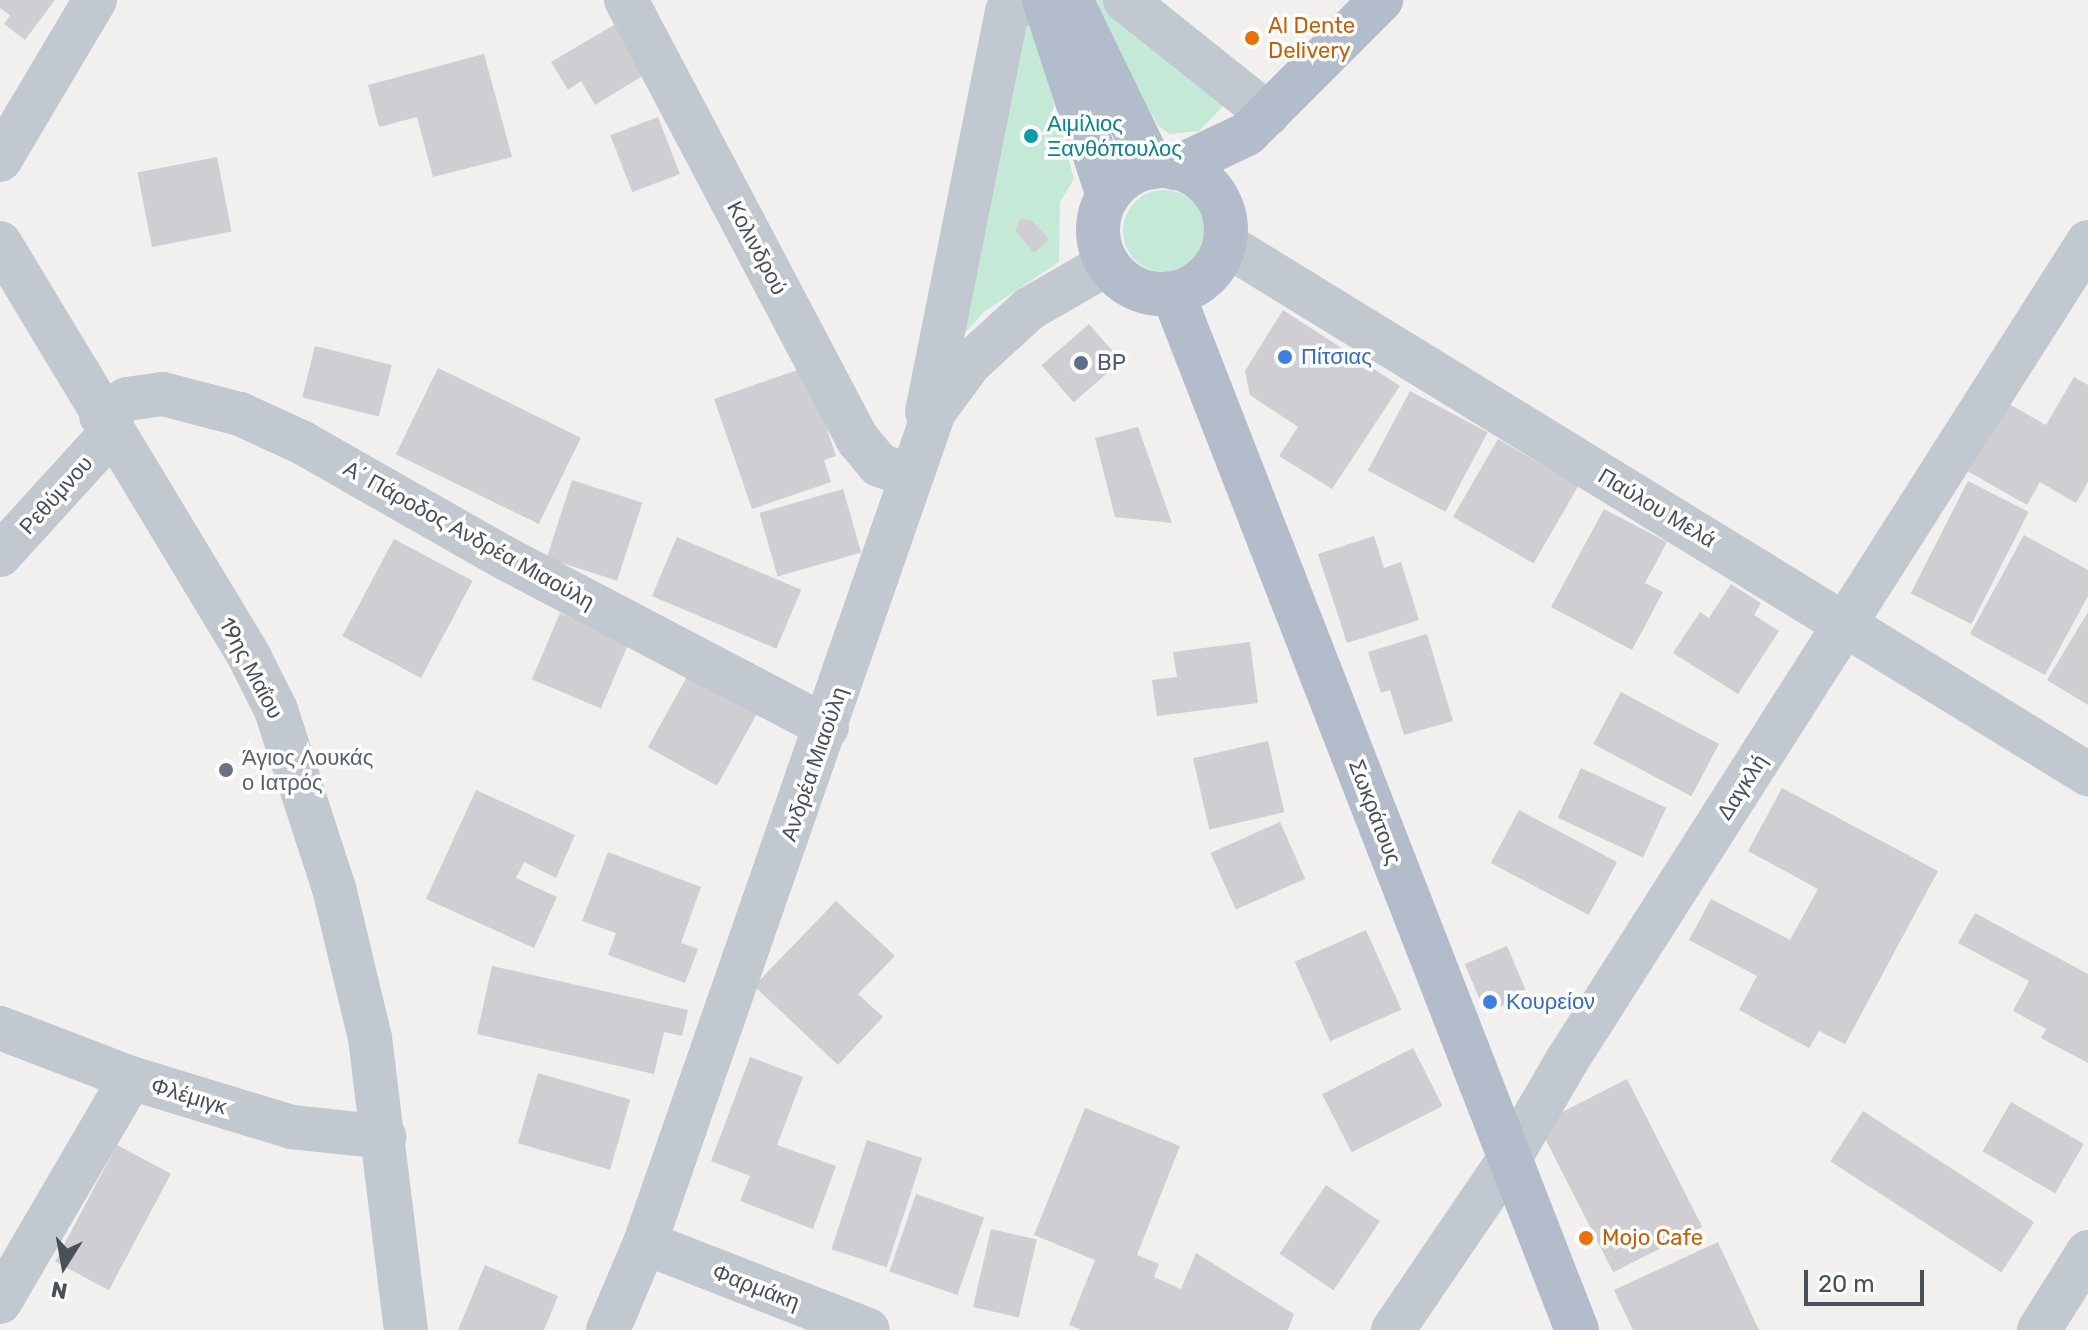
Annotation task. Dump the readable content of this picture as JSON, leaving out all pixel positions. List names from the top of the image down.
{
  "streets": {
    "main road": ["Σωκράτους"],
    "street": [
      "Κολινδρού",
      "Ρεθύμνου",
      "Παύλου Μελά",
      "Α΄ Πάροδος Ανδρέα Μιαούλη",
      "19ης Μαΐου",
      "Ανδρέα Μιαούλη",
      "Δαγκλή",
      "Φλέμιγκ",
      "Φαρμάκη"
    ]
  },
  "crossings": [
    ["Κολινδρού", "Ανδρέα Μιαούλη"],
    ["Ρεθύμνου", "Α΄ Πάροδος Ανδρέα Μιαούλη"],
    ["Ρεθύμνου", "19ης Μαΐου"],
    ["Παύλου Μελά", "Ανδρέα Μιαούλη"],
    ["Παύλου Μελά", "Δαγκλή"],
    ["Παύλου Μελά", "Σωκράτους"],
    ["Α΄ Πάροδος Ανδρέα Μιαούλη", "19ης Μαΐου"],
    ["Α΄ Πάροδος Ανδρέα Μιαούλη", "Ανδρέα Μιαούλη"],
    ["19ης Μαΐου", "Φλέμιγκ"],
    ["Ανδρέα Μιαούλη", "Σωκράτους"],
    ["Ανδρέα Μιαούλη", "Φαρμάκη"],
    ["Δαγκλή", "Σωκράτους"]
  ],
  "places": [
    "Al Dente Delivery",
    "Αιμίλιος Ξανθόπουλος",
    "Πίτσιας",
    "BP",
    "Άγιος Λουκάς ο Ιατρός",
    "Κουρείον",
    "Mojo Cafe"
  ],
  "scale_bar": "20 m",
  "north": "bottom"
}
